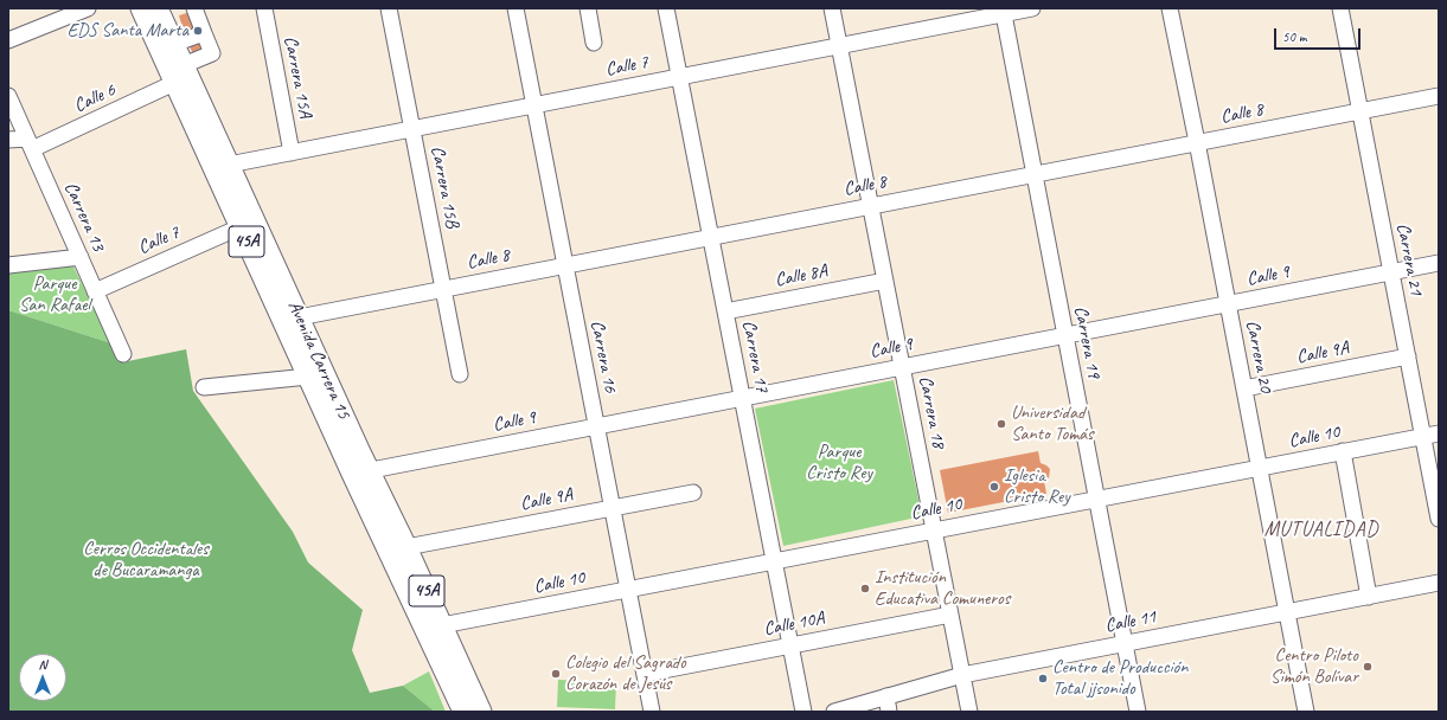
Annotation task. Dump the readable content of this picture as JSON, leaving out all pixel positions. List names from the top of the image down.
{
  "streets": {
    "main road": ["45A", "Avenida Carrera 15"],
    "street": [
      "Calle 7",
      "Carrera 15A",
      "Calle 6",
      "Calle 8",
      "Carrera 15B",
      "Carrera 13",
      "Carrera 21",
      "Calle 8A",
      "Calle 9",
      "Carrera 19",
      "Calle 9A",
      "Carrera 16",
      "Carrera 17",
      "Carrera 20",
      "Carrera 18",
      "Calle 10",
      "Calle 11",
      "Calle 10A"
    ]
  },
  "crossings": [
    ["Calle 7", "Carrera 15A"],
    ["Calle 7", "Carrera 15B"],
    ["Calle 7", "Carrera 13"],
    ["Calle 7", "Carrera 19"],
    ["Calle 7", "Carrera 16"],
    ["Calle 7", "Carrera 17"],
    ["Calle 7", "Avenida Carrera 15"],
    ["Calle 7", "Carrera 18"],
    ["Calle 6", "Carrera 13"],
    ["Calle 6", "Avenida Carrera 15"],
    ["Calle 8", "Carrera 15B"],
    ["Calle 8", "Carrera 21"],
    ["Calle 8", "Carrera 19"],
    ["Calle 8", "Carrera 16"],
    ["Calle 8", "Carrera 17"],
    ["Calle 8", "Carrera 20"],
    ["Calle 8", "Avenida Carrera 15"],
    ["Calle 8", "Carrera 18"],
    ["Carrera 21", "Calle 9"],
    ["Carrera 21", "Calle 9A"],
    ["Carrera 21", "Calle 10"],
    ["Calle 8A", "Carrera 17"],
    ["Calle 8A", "Carrera 18"],
    ["Calle 9", "Carrera 19"],
    ["Calle 9", "Carrera 16"],
    ["Calle 9", "Carrera 17"],
    ["Calle 9", "Carrera 20"],
    ["Calle 9", "Avenida Carrera 15"],
    ["Calle 9", "Carrera 18"],
    ["Carrera 19", "Calle 10"],
    ["Carrera 19", "Calle 11"],
    ["Calle 9A", "Carrera 16"],
    ["Calle 9A", "Carrera 20"],
    ["Calle 9A", "Avenida Carrera 15"],
    ["Carrera 16", "Calle 10"],
    ["Carrera 16", "Calle 10A"],
    ["Carrera 17", "Calle 10"],
    ["Carrera 17", "Calle 10A"],
    ["Carrera 20", "Calle 10"],
    ["Carrera 20", "Calle 11"],
    ["Avenida Carrera 15", "Calle 10"],
    ["Carrera 18", "Calle 10"],
    ["Carrera 18", "Calle 11"],
    ["Carrera 18", "Calle 10A"]
  ],
  "districts": ["MUTUALIDAD"],
  "parks": ["Parque San Rafael", "Parque Cristo Rey", "Cerros Occidentales de Bucaramanga"],
  "places": [
    "EDS Santa Marta",
    "Universidad Santo Tomás",
    "Iglesia Cristo Rey",
    "Institución Educativa Comuneros",
    "Centro Piloto Simón Bolívar",
    "Colegio del Sagrado Corazón de Jesús",
    "Centro de Producción Total jjsonido"
  ],
  "scale_bar": "50 m",
  "north": "top"
}
